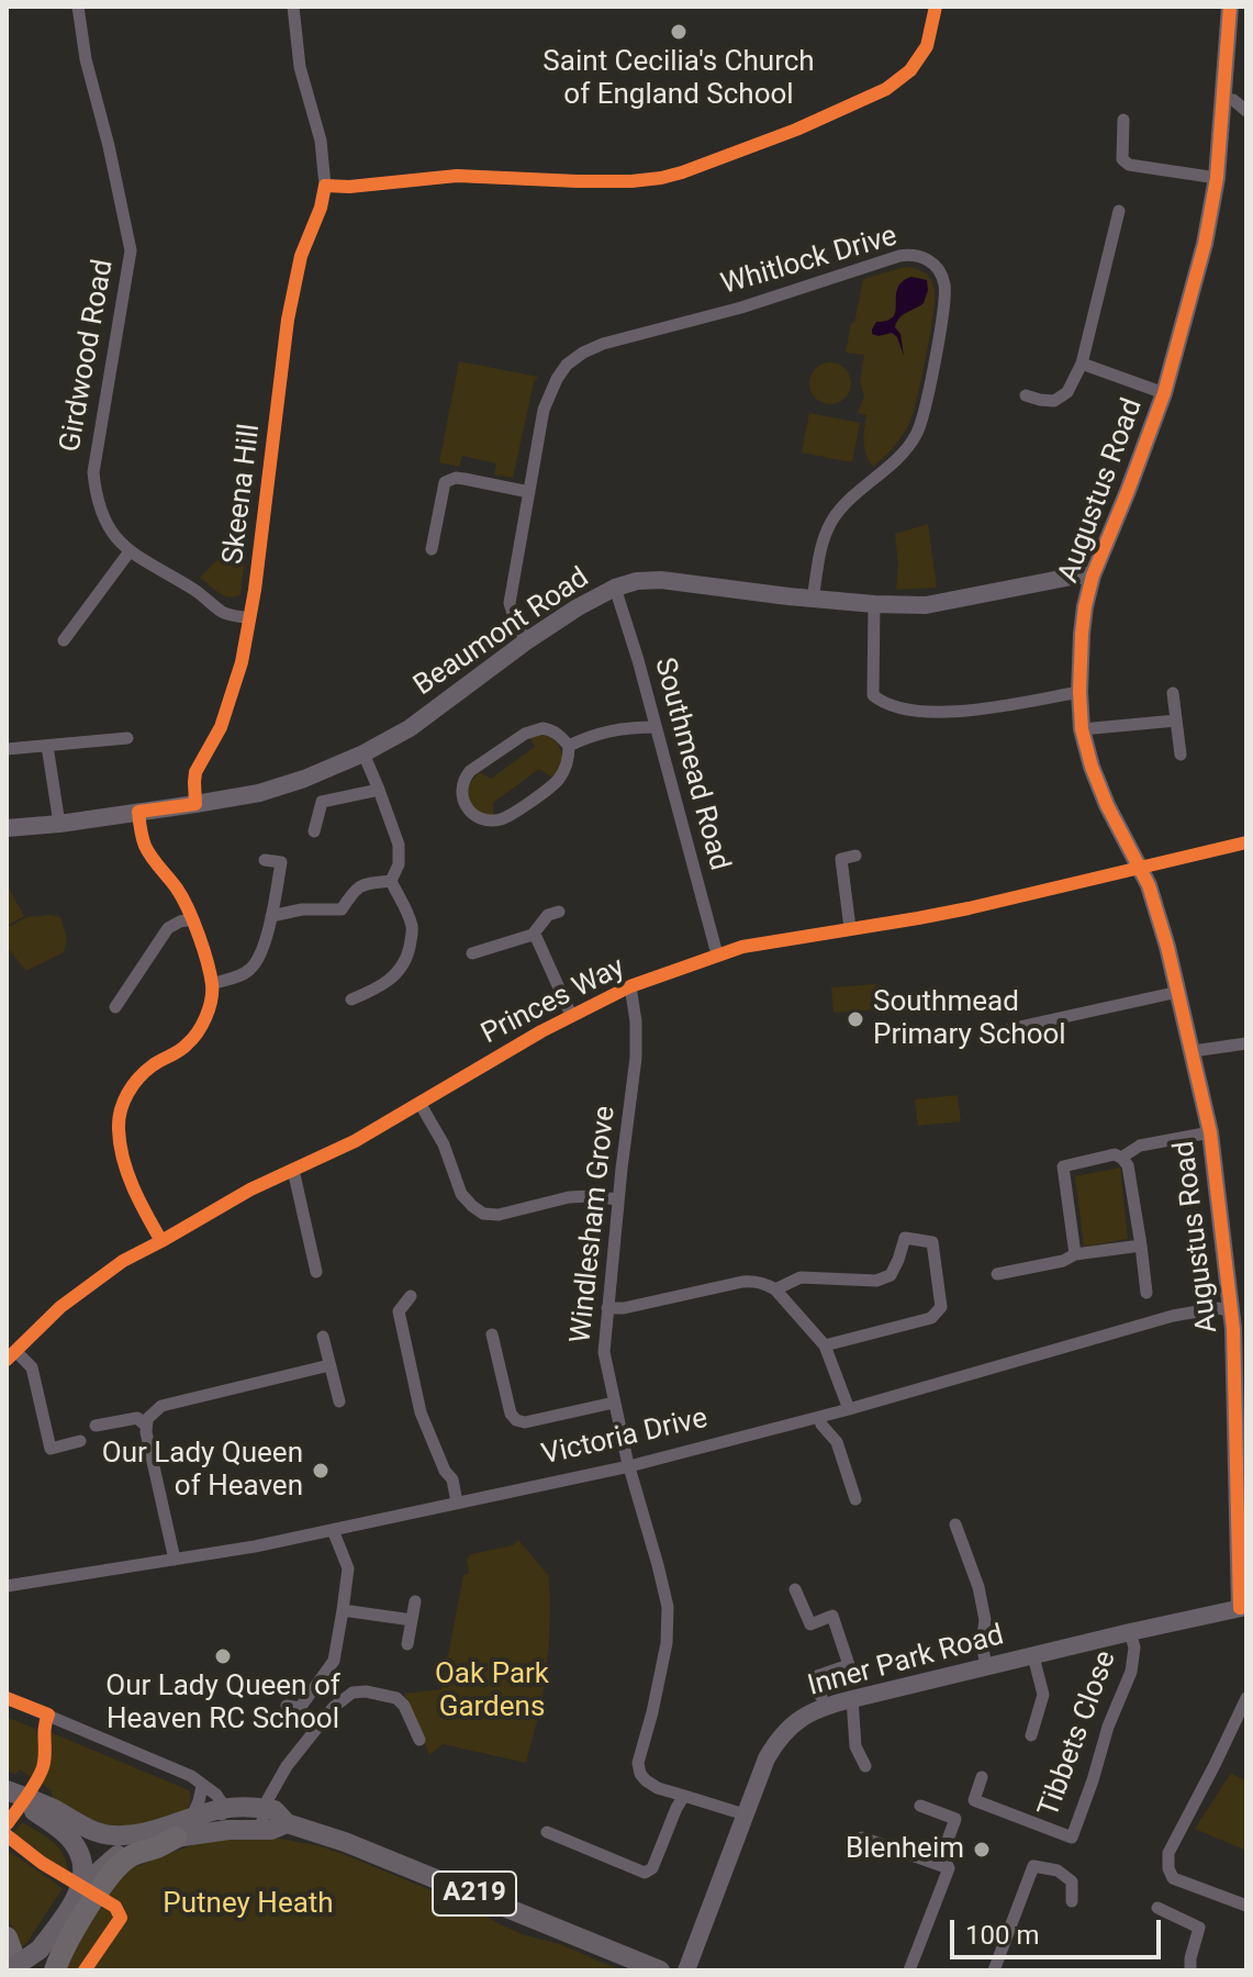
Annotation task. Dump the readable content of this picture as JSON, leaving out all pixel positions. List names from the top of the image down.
{
  "streets": {
    "main road": ["A219"],
    "street": [
      "Whitlock Drive",
      "Girdwood Road",
      "Augustus Road",
      "Skeena Hill",
      "Beaumont Road",
      "Southmead Road",
      "Princes Way",
      "Windlesham Grove",
      "Victoria Drive",
      "Inner Park Road",
      "Tibbets Close"
    ]
  },
  "crossings": [
    ["Whitlock Drive", "Beaumont Road"],
    ["Girdwood Road", "Skeena Hill"],
    ["Augustus Road", "Beaumont Road"],
    ["Augustus Road", "Princes Way"],
    ["Augustus Road", "Victoria Drive"],
    ["Augustus Road", "Inner Park Road"],
    ["Skeena Hill", "Beaumont Road"],
    ["Beaumont Road", "Southmead Road"],
    ["Southmead Road", "Princes Way"],
    ["Princes Way", "Windlesham Grove"],
    ["Windlesham Grove", "Victoria Drive"],
    ["Windlesham Grove", "Inner Park Road"],
    ["Inner Park Road", "Tibbets Close"]
  ],
  "parks": ["Oak Park Gardens", "Putney Heath"],
  "places": [
    "Saint Cecilia's Church of England School",
    "Southmead Primary School",
    "Our Lady Queen of Heaven",
    "Our Lady Queen of Heaven RC School",
    "Blenheim"
  ],
  "scale_bar": "100 m"
}
